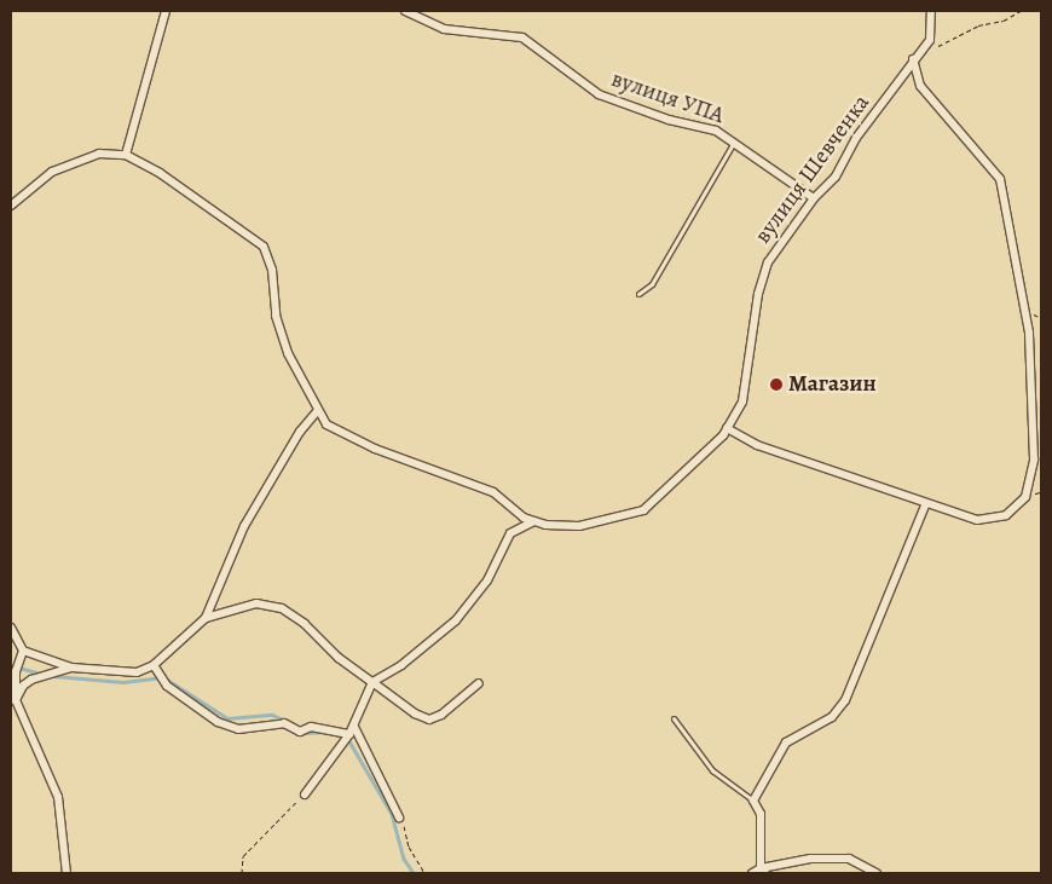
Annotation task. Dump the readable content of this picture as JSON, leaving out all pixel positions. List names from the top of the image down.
{
  "streets": {
    "street": ["вулиця УПА", "вулиця Шевченка"]
  },
  "crossings": [
    ["вулиця УПА", "вулиця Шевченка"]
  ],
  "places": ["Магазин"]
}
